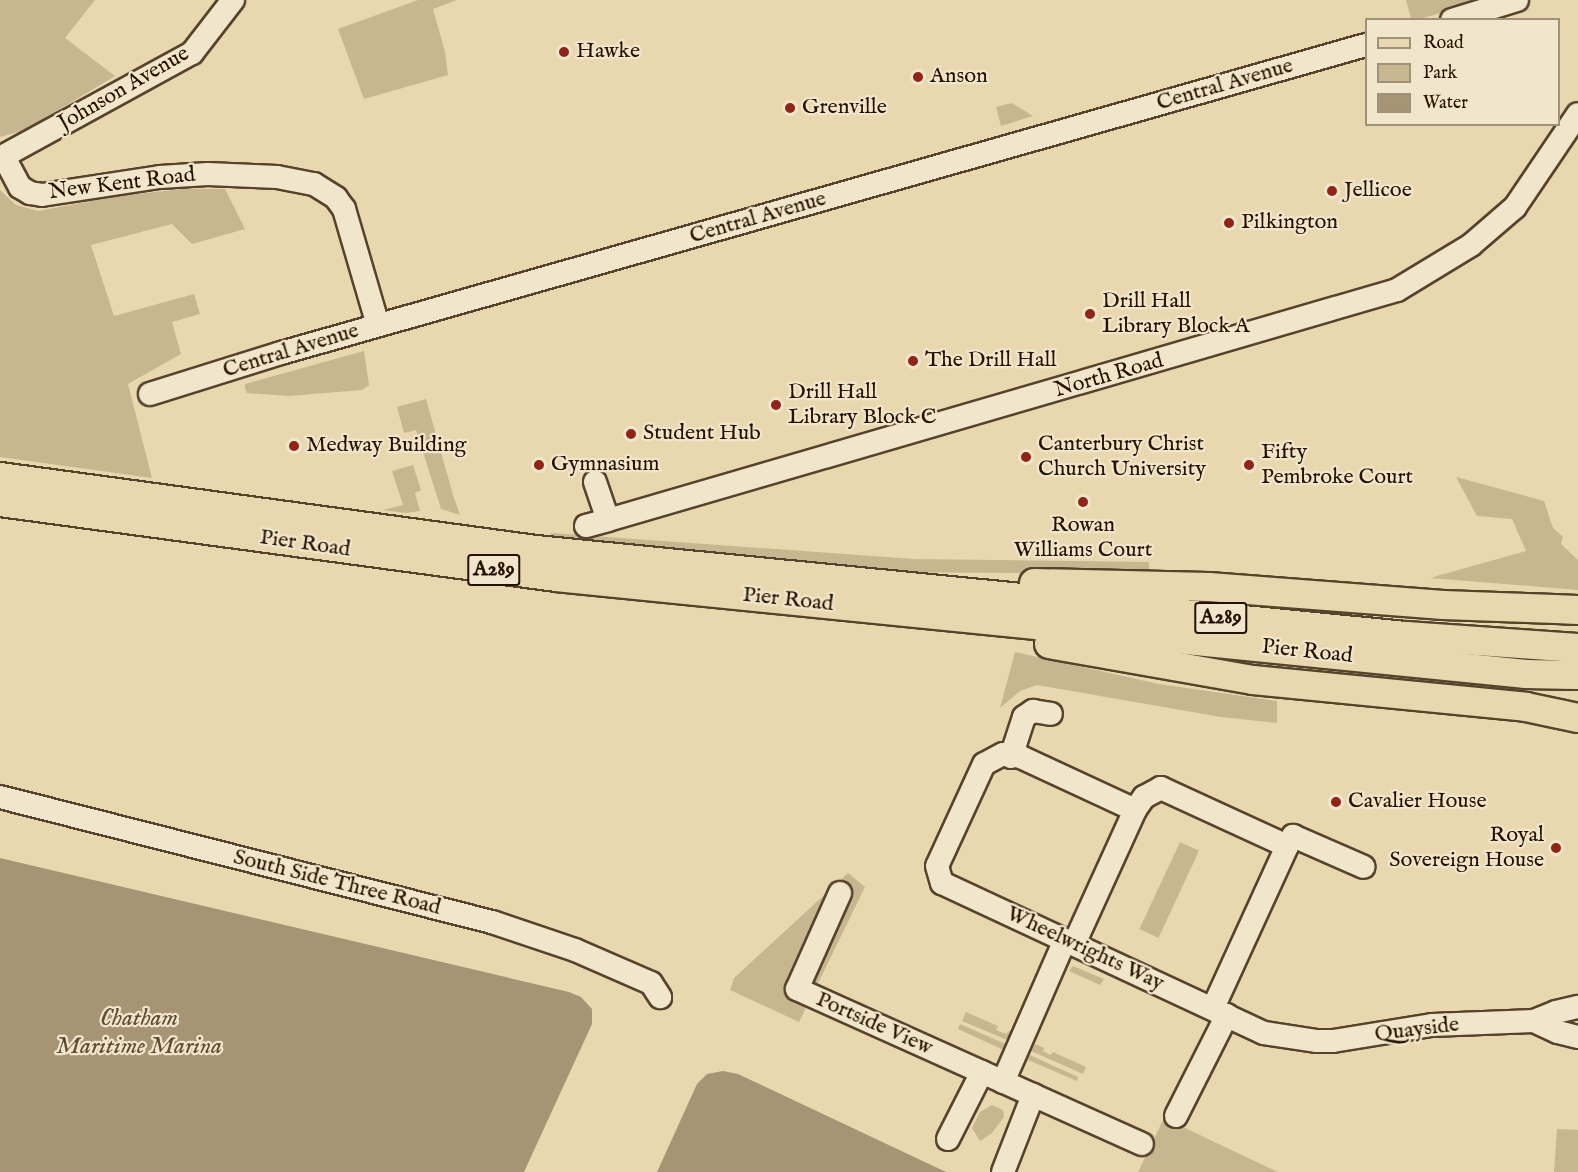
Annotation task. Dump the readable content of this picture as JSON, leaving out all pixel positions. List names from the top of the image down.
{
  "streets": {
    "main road": ["Pier Road", "A289"],
    "street": [
      "Central Avenue",
      "Johnson Avenue",
      "New Kent Road",
      "North Road",
      "South Side Three Road",
      "Wheelwrights Way",
      "Portside View",
      "Quayside"
    ]
  },
  "crossings": [
    ["Central Avenue", "New Kent Road"],
    ["Johnson Avenue", "New Kent Road"],
    ["Wheelwrights Way", "Quayside"]
  ],
  "water": ["Chatham Maritime Marina"],
  "places": [
    "Hawke",
    "Anson",
    "Grenville",
    "Jellicoe",
    "Pilkington",
    "Drill Hall Library Block A",
    "The Drill Hall",
    "Drill Hall Library Block C",
    "Student Hub",
    "Medway Building",
    "Canterbury Christ Church University",
    "Gymnasium",
    "Fifty Pembroke Court",
    "Rowan Williams Court",
    "Cavalier House",
    "Royal Sovereign House"
  ],
  "legend": ["Road", "Park", "Water"]
}
